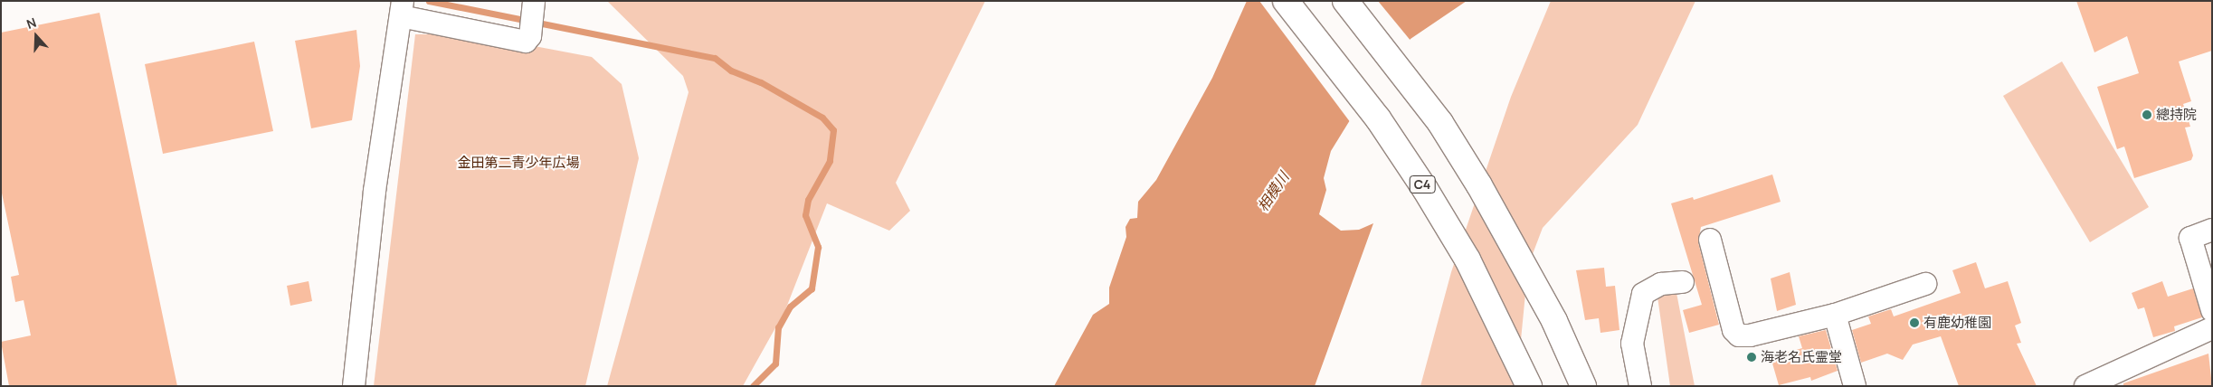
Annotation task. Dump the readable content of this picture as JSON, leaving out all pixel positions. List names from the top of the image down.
{
  "streets": {
    "highway": ["C4"]
  },
  "water": ["相模川"],
  "parks": ["金田第二青少年広場"],
  "places": ["總持院", "有鹿幼稚園", "海老名氏霊堂"],
  "north": "top"
}
